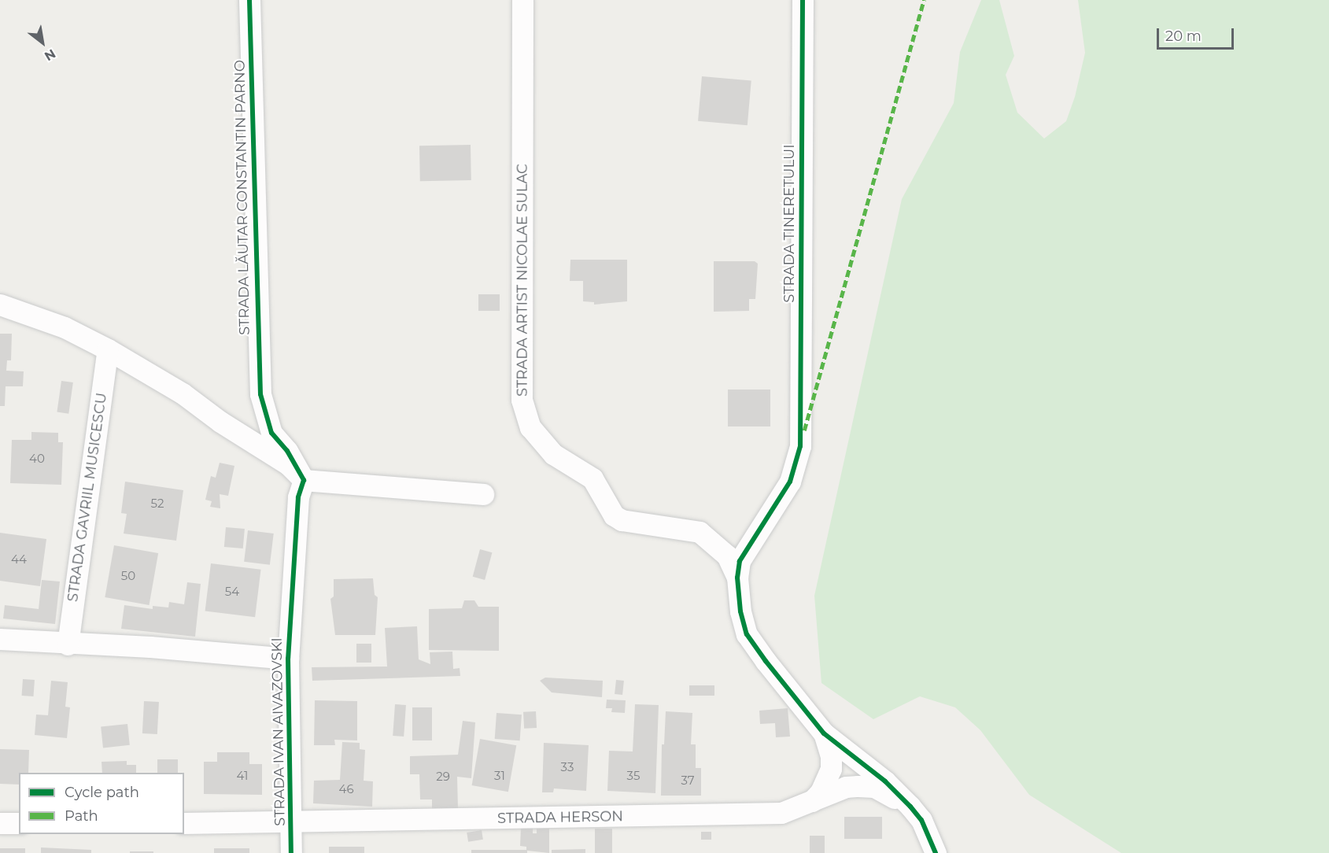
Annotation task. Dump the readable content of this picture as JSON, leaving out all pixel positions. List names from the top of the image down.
{
  "streets": {
    "street": [
      "STRADA LĂUTAR CONSTANTIN PARNO",
      "STRADA TINERETULUI",
      "STRADA ARTIST NICOLAE SULAC",
      "STRADA GAVRIIL MUSICESCU",
      "STRADA IVAN AIVAZOVSKI",
      "STRADA HERSON"
    ]
  },
  "crossings": [
    ["STRADA LĂUTAR CONSTANTIN PARNO", "STRADA IVAN AIVAZOVSKI"],
    ["STRADA TINERETULUI", "STRADA ARTIST NICOLAE SULAC"],
    ["STRADA IVAN AIVAZOVSKI", "STRADA HERSON"]
  ],
  "house_numbers": [
    "40",
    "52",
    "44",
    "50",
    "54",
    "33",
    "41",
    "31",
    "35",
    "29",
    "37",
    "46"
  ],
  "legend": ["Cycle path", "Path"],
  "scale_bar": "20 m",
  "north": "bottom right"
}
